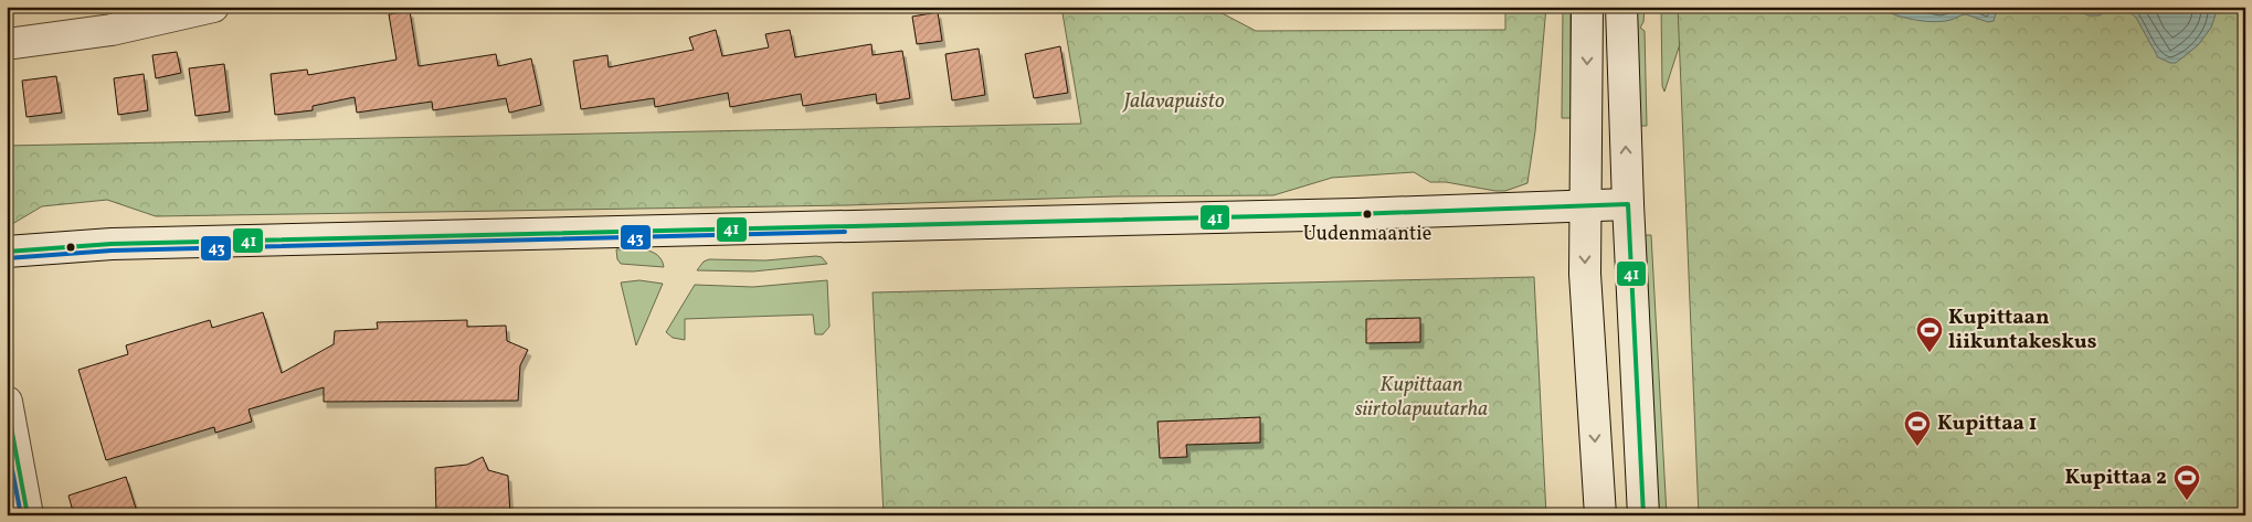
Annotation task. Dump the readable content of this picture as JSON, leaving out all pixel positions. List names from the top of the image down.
{
  "parks": ["Jalavapuisto", "Kupittaan siirtolapuutarha"],
  "places": {
    "other": ["Uudenmaantie"],
    "sports": ["Kupittaan liikuntakeskus", "Kupittaa 1", "Kupittaa 2"]
  },
  "lines": ["transit line 41", "transit line 43"]
}
